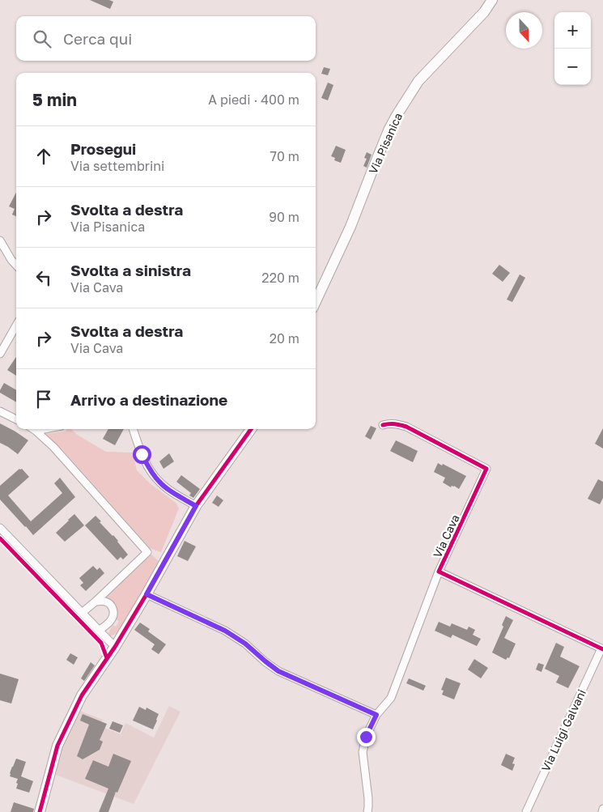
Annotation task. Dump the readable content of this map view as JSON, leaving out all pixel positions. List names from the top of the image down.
{
  "streets": {
    "street": ["Via Pisanica", "Via Cava", "Via Luigi Galvani"]
  },
  "crossings": [
    ["Via Cava", "Via Luigi Galvani"]
  ],
  "north": "bottom",
  "page": {
    "map_buttons": ["+", "−"],
    "search": "Cerca qui",
    "heading": ["5 min", "A piedi · 400 m"],
    "list": [
      ["Prosegui", "Via settembrini", "70 m"],
      ["Svolta a destra", "Via Pisanica", "90 m"],
      ["Svolta a sinistra", "Via Cava", "220 m"],
      ["Svolta a destra", "Via Cava", "20 m"],
      "Arrivo a destinazione"
    ]
  }
}
